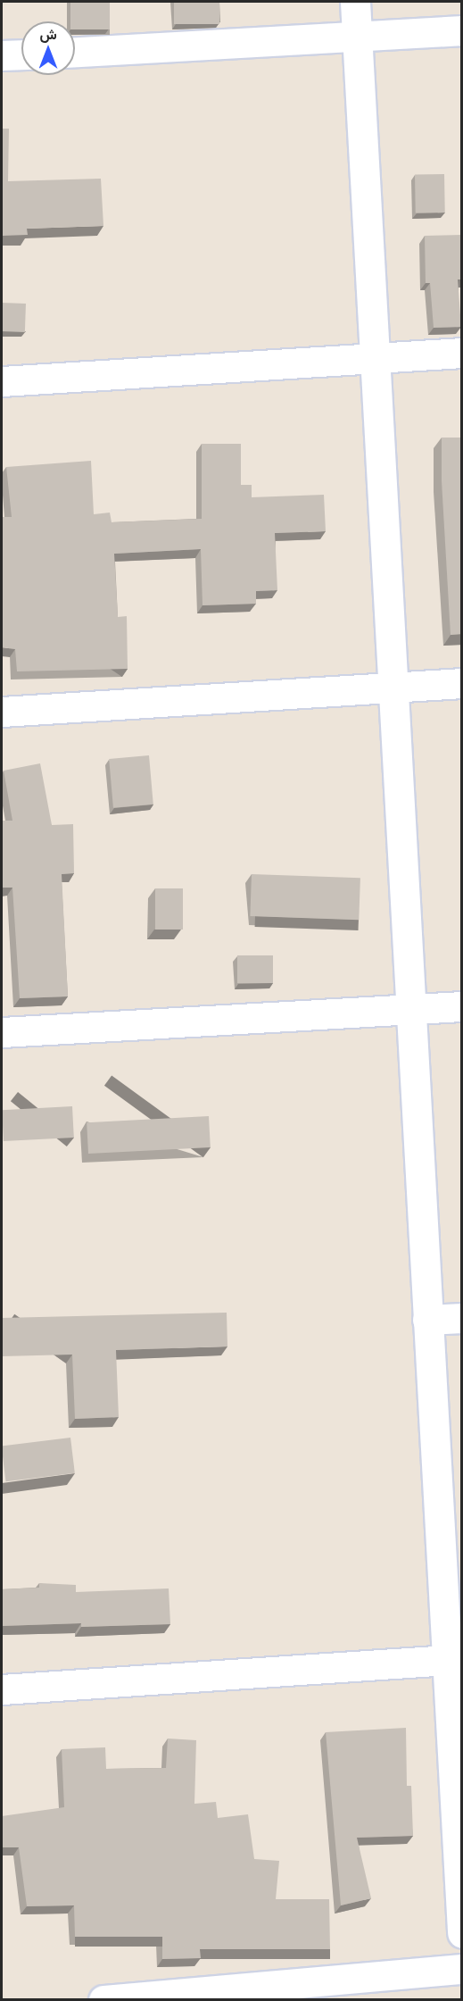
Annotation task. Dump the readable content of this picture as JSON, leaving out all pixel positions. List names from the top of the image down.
{
  "north": "top"
}
